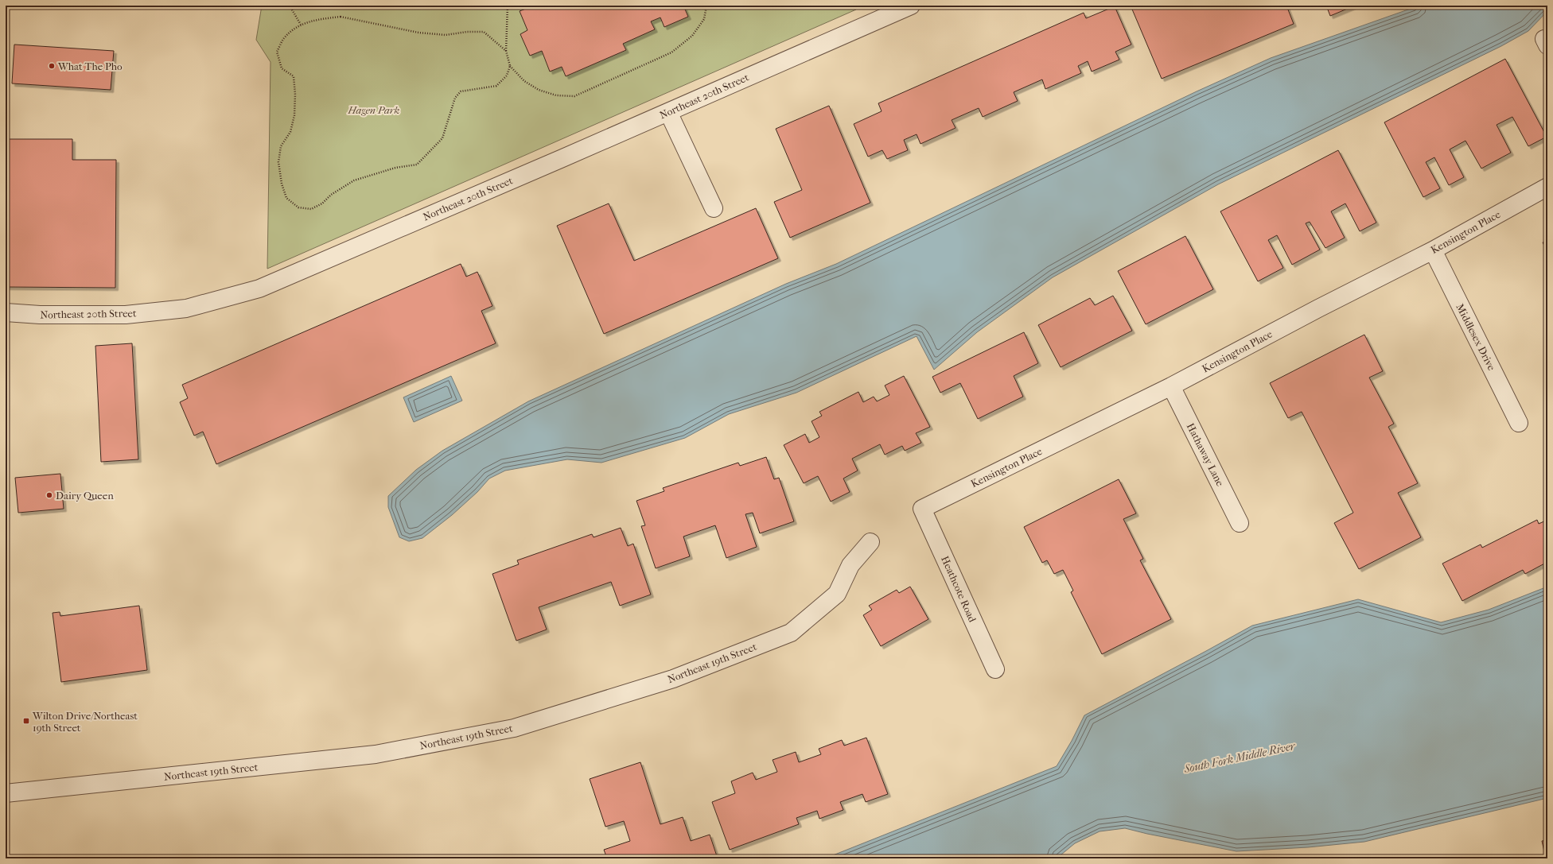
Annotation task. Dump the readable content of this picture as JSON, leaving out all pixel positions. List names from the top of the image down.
{
  "streets": {
    "street": [
      "Northeast 20th Street",
      "Kensington Place",
      "Middlesex Drive",
      "Hathaway Lane",
      "Heathcote Road",
      "Northeast 19th Street"
    ]
  },
  "crossings": [
    ["Kensington Place", "Middlesex Drive"],
    ["Kensington Place", "Hathaway Lane"],
    ["Kensington Place", "Heathcote Road"]
  ],
  "water": ["South Fork Middle River"],
  "parks": ["Hagen Park"],
  "places": {
    "other": ["What The Pho", "Dairy Queen"],
    "transit": ["Wilton Drive/Northeast 19th Street"]
  }
}
